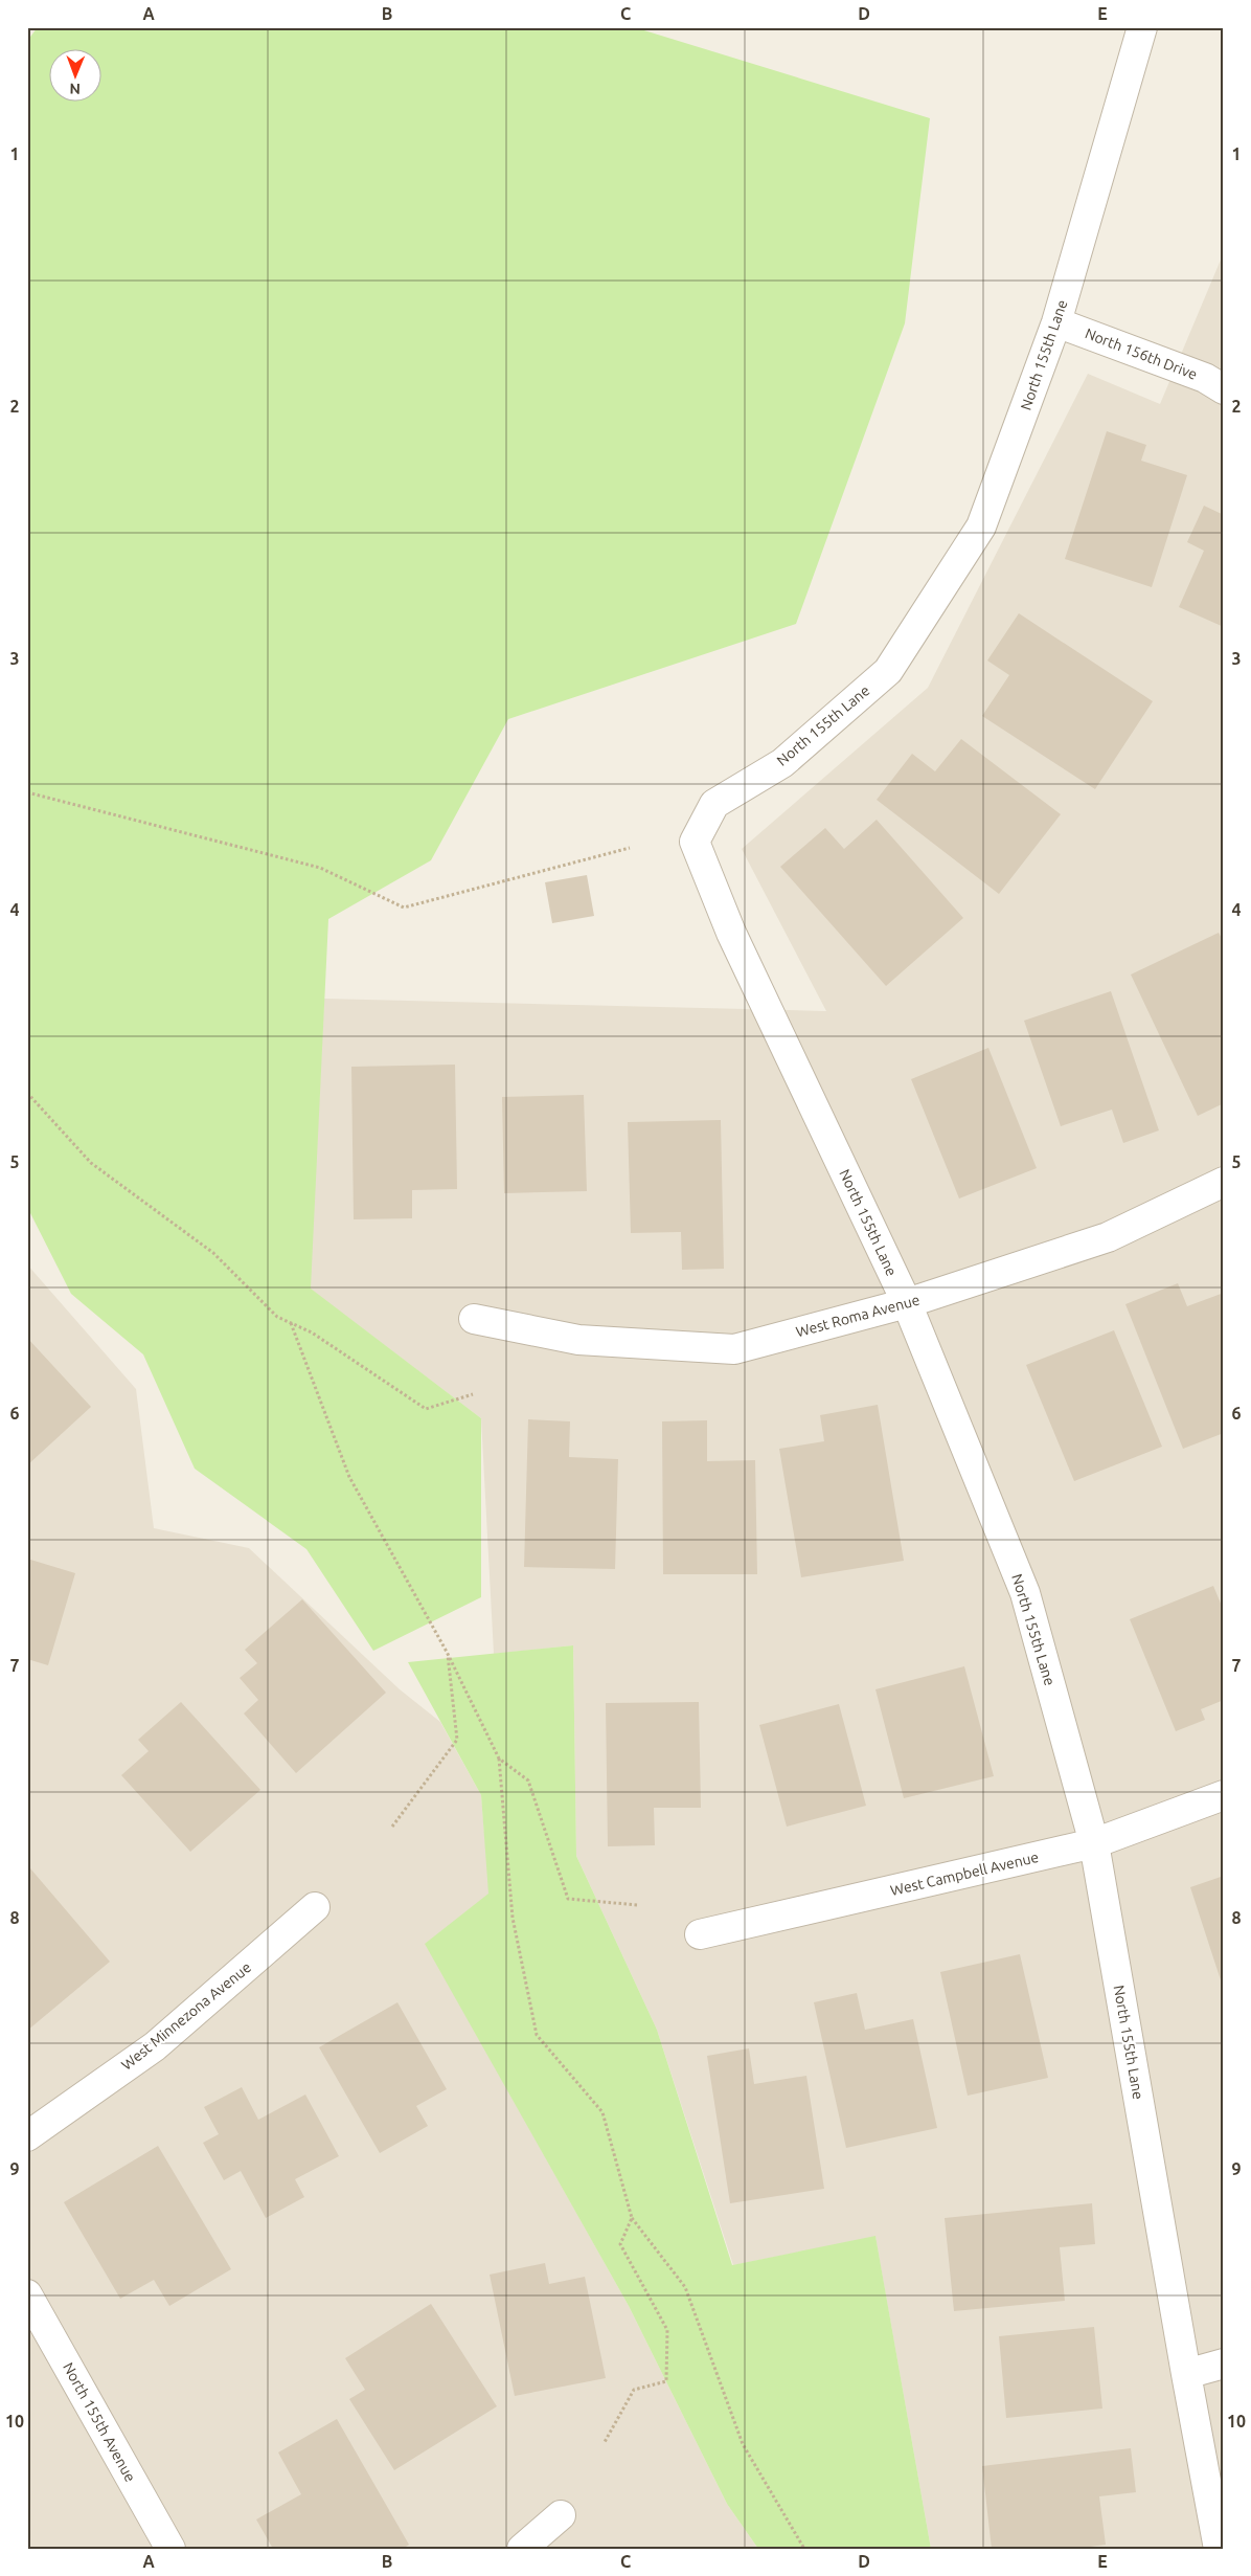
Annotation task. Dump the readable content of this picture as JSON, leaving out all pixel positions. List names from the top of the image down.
{
  "streets": {
    "street": [
      "North 156th Drive",
      "North 155th Lane",
      "West Roma Avenue",
      "West Campbell Avenue",
      "West Minnezona Avenue",
      "North 155th Avenue"
    ]
  },
  "crossings": [
    ["North 156th Drive", "North 155th Lane"],
    ["North 155th Lane", "West Roma Avenue"],
    ["North 155th Lane", "West Campbell Avenue"]
  ],
  "north": "bottom",
  "grid": {
    "columns": [
      "A",
      "B",
      "C",
      "D",
      "E"
    ],
    "rows": [
      "1",
      "2",
      "3",
      "4",
      "5",
      "6",
      "7",
      "8",
      "9",
      "10"
    ]
  }
}
